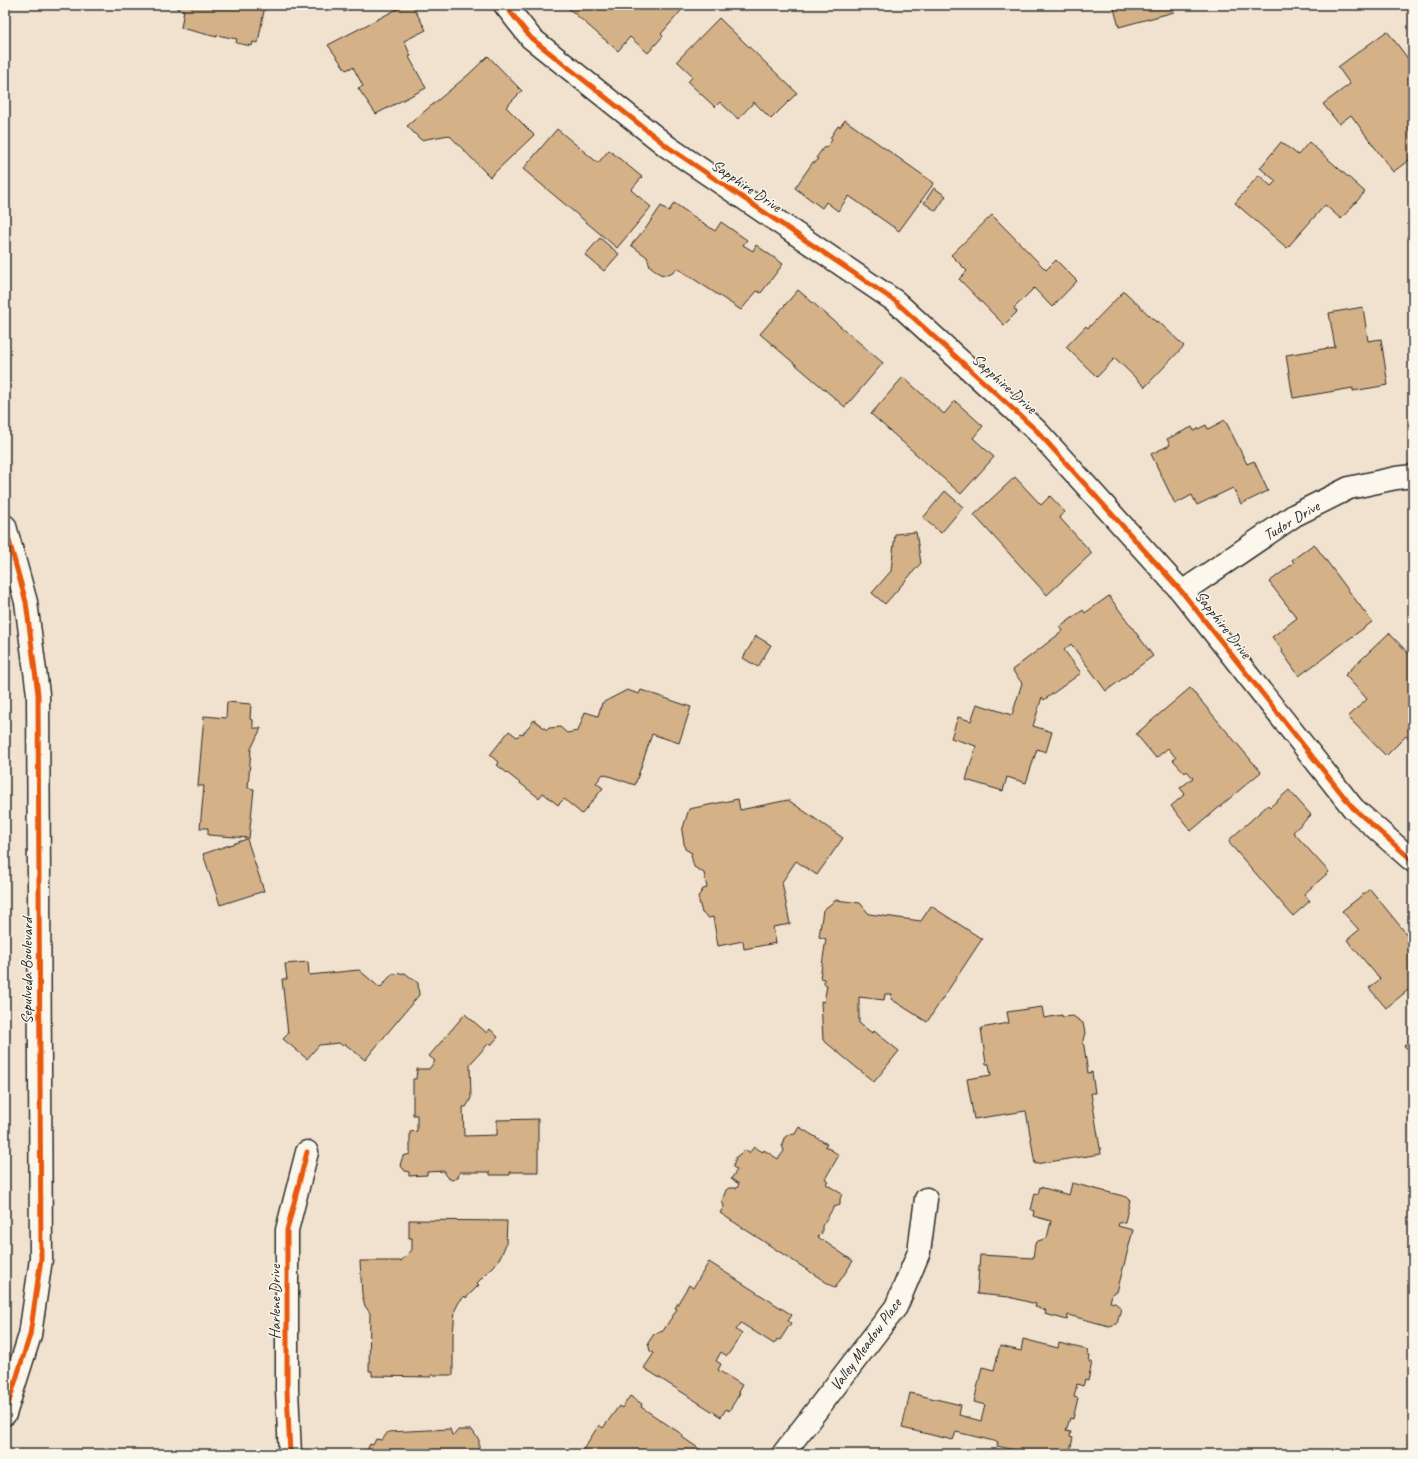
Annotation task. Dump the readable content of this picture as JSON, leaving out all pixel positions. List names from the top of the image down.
{
  "streets": {
    "street": [
      "Sapphire Drive",
      "Tudor Drive",
      "Sepulveda Boulevard",
      "Harlene Drive",
      "Valley Meadow Place"
    ]
  },
  "crossings": [
    ["Sapphire Drive", "Tudor Drive"]
  ]
}
